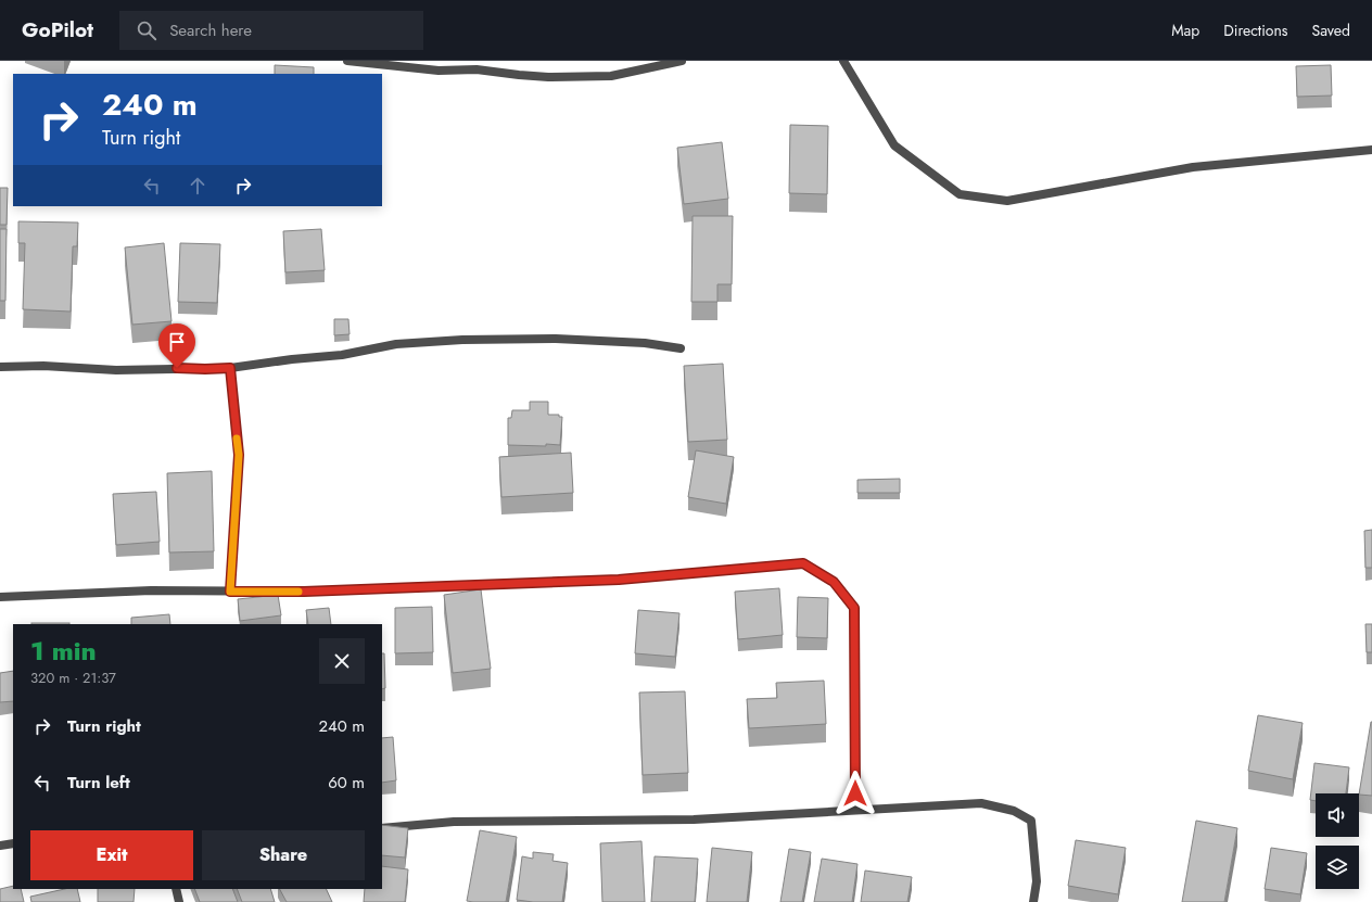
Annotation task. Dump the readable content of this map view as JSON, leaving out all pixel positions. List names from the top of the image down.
{
  "page": {
    "header": "GoPilot",
    "search": "Search here",
    "nav": ["Map", "Directions", "Saved"],
    "turn": ["240 m", "Turn right"],
    "heading": ["1 min", "320 m · 21:37"],
    "list": [
      {
        "name": "Turn right",
        "value": "240 m"
      },
      {
        "name": "Turn left",
        "value": "60 m"
      }
    ],
    "buttons": ["Exit", "Share"]
  }
}
